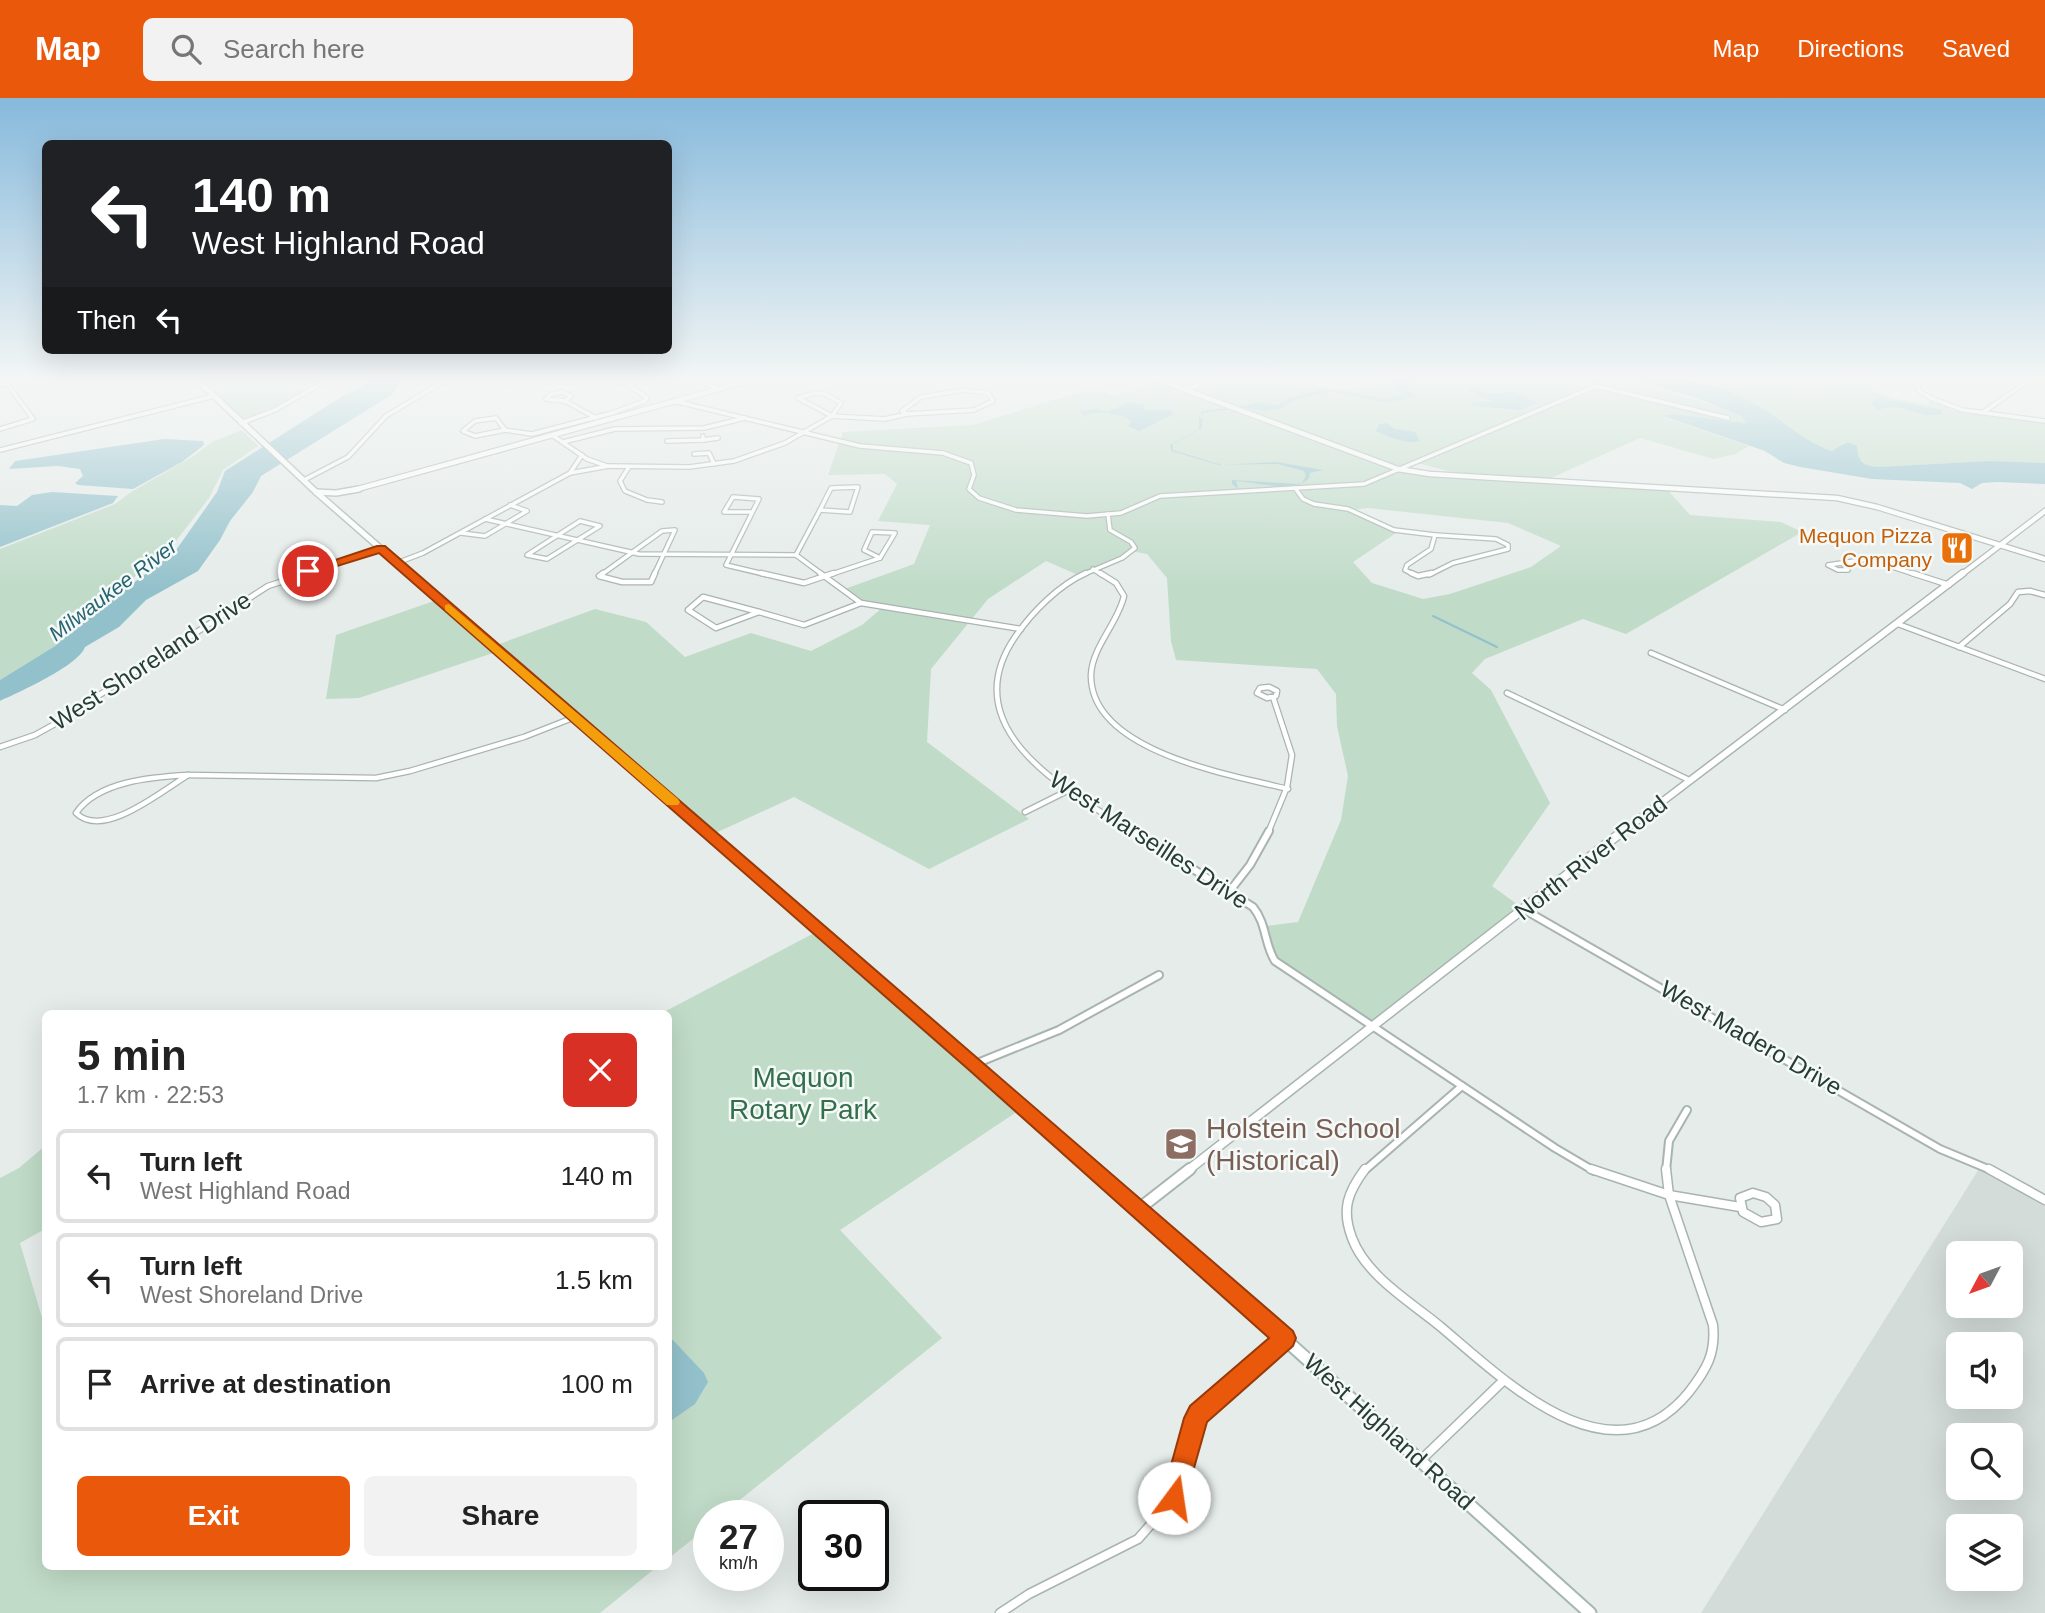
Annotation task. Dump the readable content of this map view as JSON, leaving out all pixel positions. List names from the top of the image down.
{
  "streets": {
    "main road": ["West Highland Road"],
    "street": [
      "West Shoreland Drive",
      "West Marseilles Drive",
      "North River Road",
      "West Madero Drive"
    ]
  },
  "crossings": [
    ["West Shoreland Drive", "West Highland Road"],
    ["West Marseilles Drive", "North River Road"],
    ["North River Road", "West Madero Drive"],
    ["North River Road", "West Highland Road"]
  ],
  "water": ["Milwaukee River"],
  "parks": ["Mequon Rotary Park"],
  "places": {
    "restaurant": ["Mequon Pizza Company"],
    "school or university": ["Holstein School (Historical)"]
  },
  "north": "bottom left",
  "page": {
    "header": "Map",
    "search": "Search here",
    "nav": ["Map", "Directions", "Saved"],
    "turn": ["140 m", "West Highland Road"],
    "then": "Then",
    "heading": ["5 min", "1.7 km · 22:53"],
    "list": [
      {
        "name": "Turn left",
        "note": "West Highland Road",
        "value": "140 m"
      },
      {
        "name": "Turn left",
        "note": "West Shoreland Drive",
        "value": "1.5 km"
      },
      {
        "name": "Arrive at destination",
        "value": "100 m"
      }
    ],
    "buttons": ["Exit", "Share"],
    "speed": "27 km/h",
    "limit": "30"
  }
}
